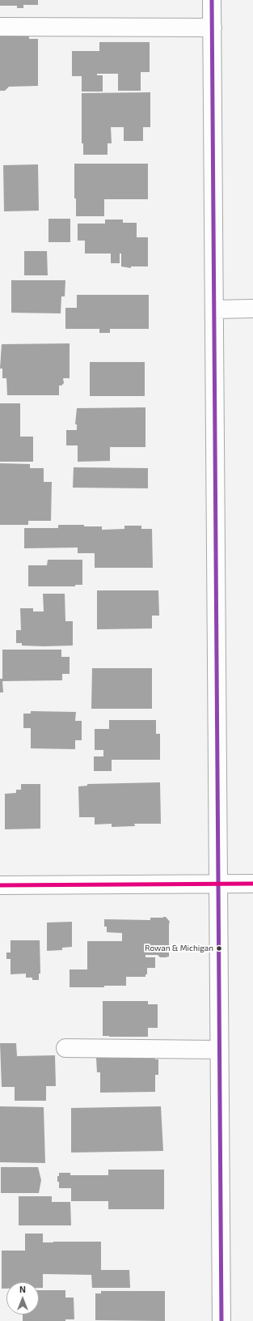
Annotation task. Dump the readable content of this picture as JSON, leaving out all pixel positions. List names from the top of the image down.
{
  "places": ["Rowan & Michigan"],
  "north": "top"
}
